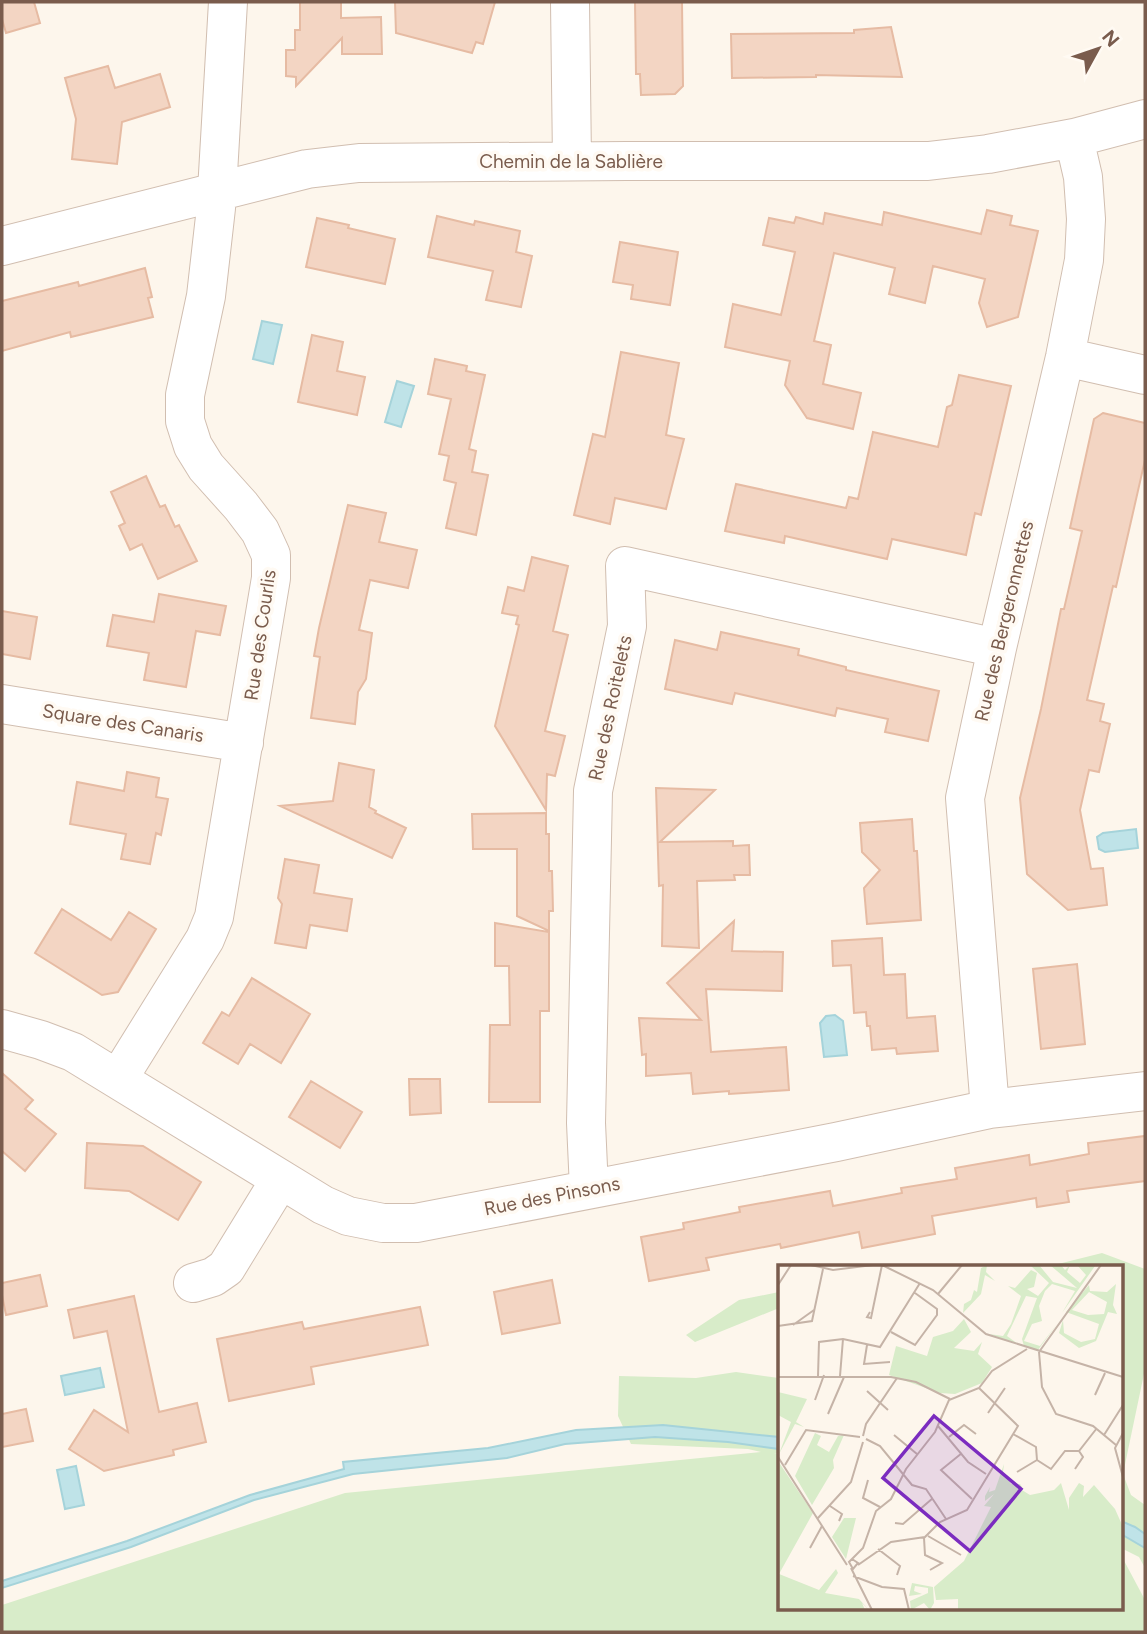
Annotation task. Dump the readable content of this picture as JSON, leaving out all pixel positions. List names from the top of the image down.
{
  "streets": {
    "street": [
      "Chemin de la Sablière",
      "Rue des Bergeronnettes",
      "Rue des Courlis",
      "Rue des Roitelets",
      "Square des Canaris",
      "Rue des Pinsons"
    ]
  },
  "crossings": [
    ["Chemin de la Sablière", "Rue des Bergeronnettes"],
    ["Chemin de la Sablière", "Rue des Courlis"],
    ["Rue des Bergeronnettes", "Rue des Roitelets"],
    ["Rue des Bergeronnettes", "Rue des Pinsons"],
    ["Rue des Courlis", "Square des Canaris"],
    ["Rue des Courlis", "Rue des Pinsons"],
    ["Rue des Roitelets", "Rue des Pinsons"]
  ],
  "north": "top right"
}
